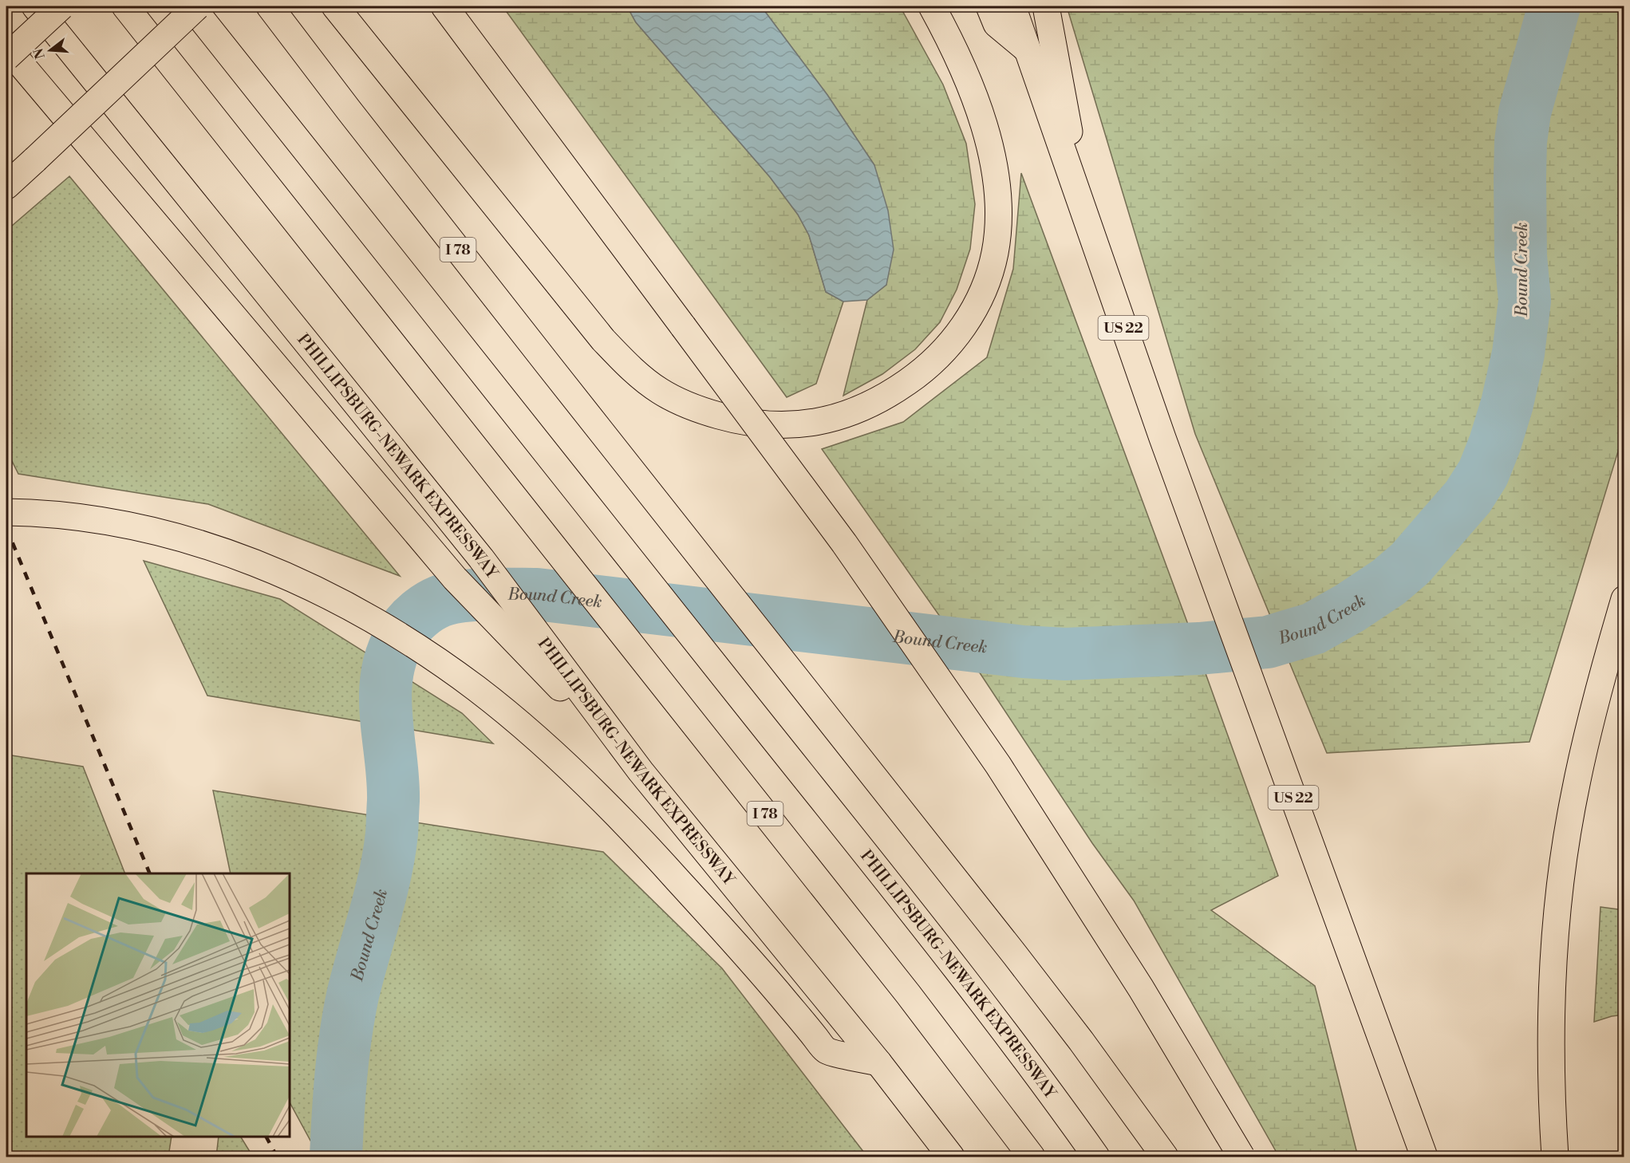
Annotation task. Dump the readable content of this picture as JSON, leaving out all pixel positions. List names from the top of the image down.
{
  "streets": {
    "highway": ["I 78", "US 22", "PHILLIPSBURG-NEWARK EXPRESSWAY"]
  },
  "water": ["Bound Creek"],
  "north": "left"
}
